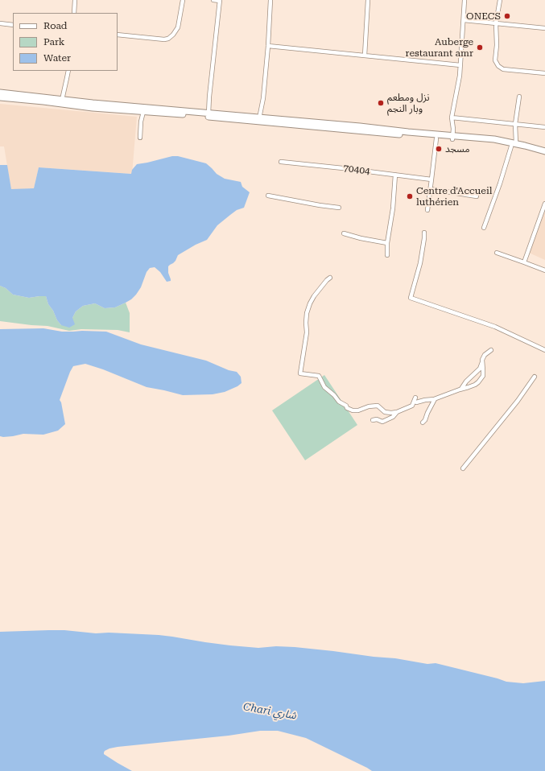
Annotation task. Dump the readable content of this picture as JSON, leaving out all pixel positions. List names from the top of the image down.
{
  "streets": {
    "street": ["70404"]
  },
  "water": ["Chari شاري"],
  "places": [
    "ONECS",
    "Auberge restaurant amr",
    "نزل ومطعم وبار النجم",
    "مسجد",
    "Centre d'Accueil luthérien"
  ],
  "legend": ["Road", "Park", "Water"]
}
